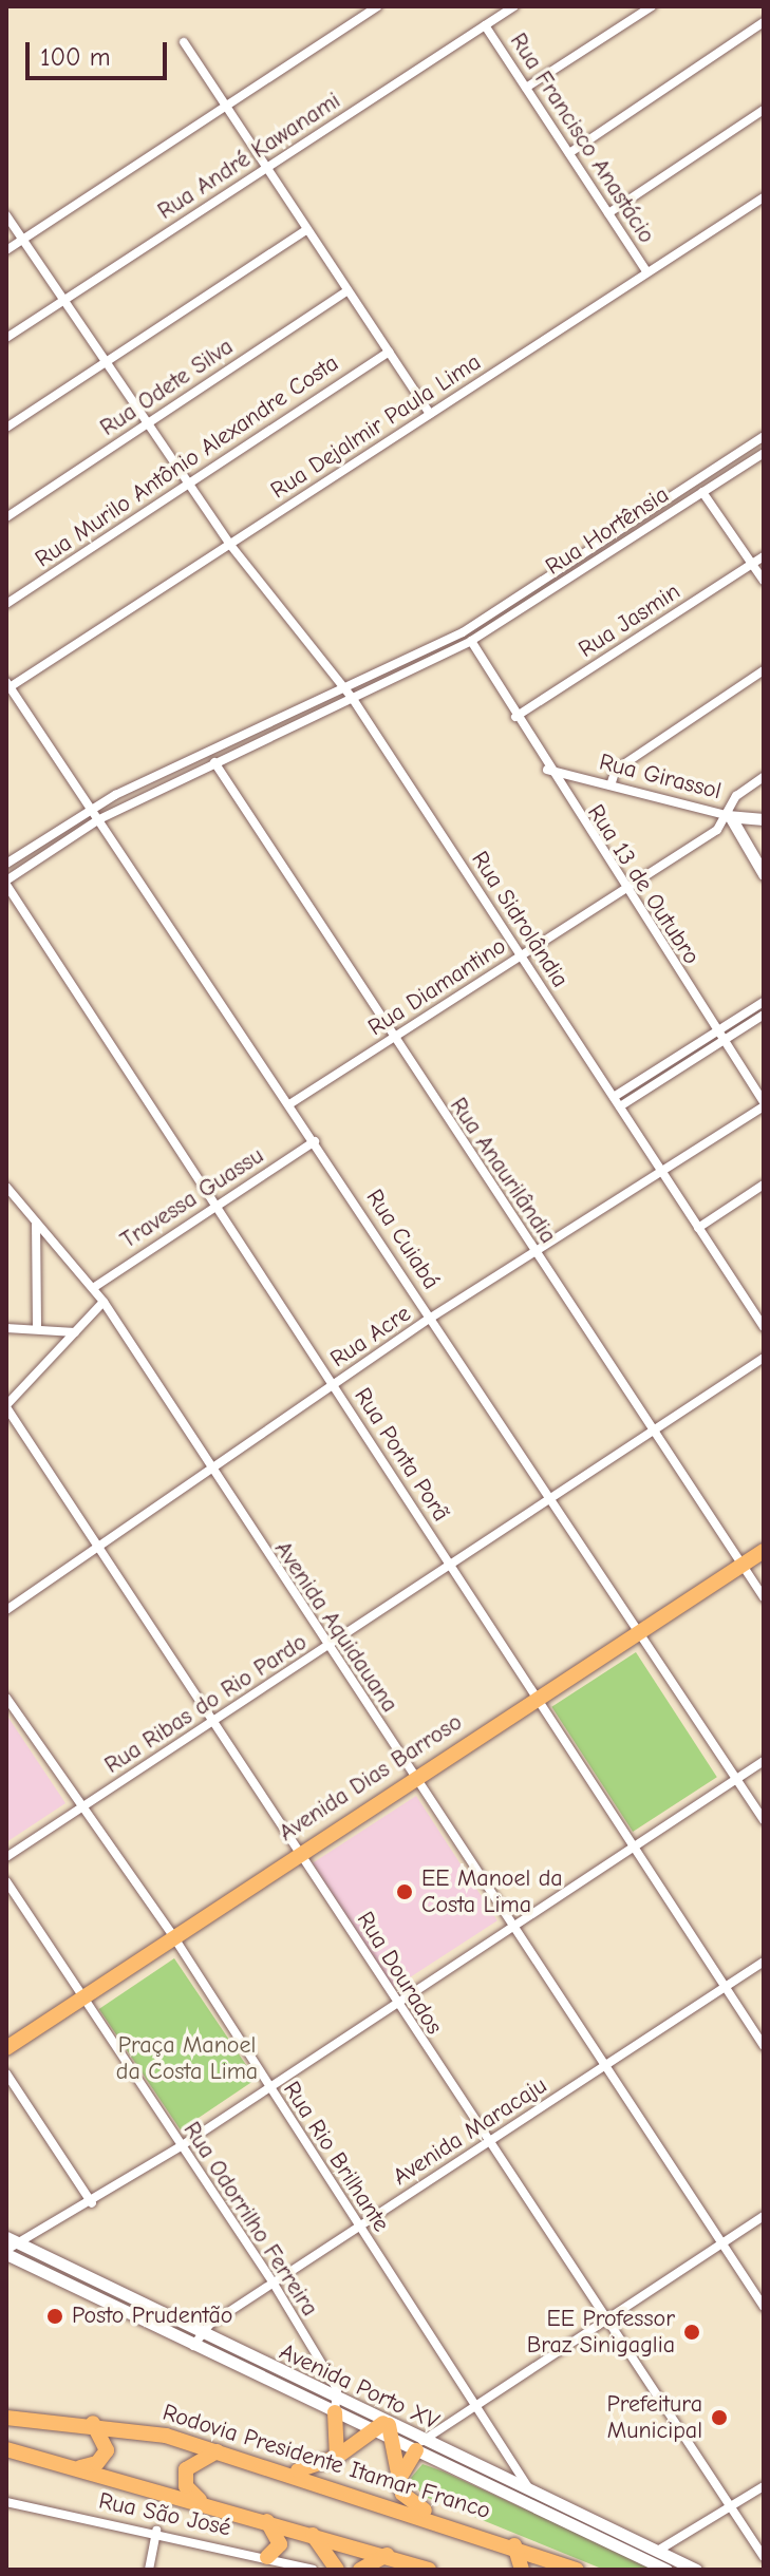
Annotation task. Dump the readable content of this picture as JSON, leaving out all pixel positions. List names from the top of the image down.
{
  "streets": {
    "main road": ["Avenida Dias Barroso", "Rodovia Presidente Itamar Franco"],
    "street": [
      "Rua Francisco Anastácio",
      "Rua André Kawanami",
      "Rua Odete Silva",
      "Rua Dejalmir Paula Lima",
      "Rua Murilo Antônio Alexandre Costa",
      "Rua Hortênsia",
      "Rua Jasmin",
      "Rua Girassol",
      "Rua 13 de Outubro",
      "Rua Sidrolândia",
      "Rua Diamantino",
      "Rua Anaurilândia",
      "Travessa Guassu",
      "Rua Cuiabá",
      "Rua Acre",
      "Rua Ponta Porã",
      "Avenida Aquidauana",
      "Rua Ribas do Rio Pardo",
      "Rua Dourados",
      "Avenida Maracaju",
      "Rua Rio Brilhante",
      "Rua Odorrilho Ferreira",
      "Avenida Porto XV",
      "Rua São José"
    ]
  },
  "crossings": [
    ["Rua Francisco Anastácio", "Rua André Kawanami"],
    ["Rua Francisco Anastácio", "Rua Dejalmir Paula Lima"],
    ["Rua André Kawanami", "Rua Sidrolândia"],
    ["Rua Odete Silva", "Rua Sidrolândia"],
    ["Rua Dejalmir Paula Lima", "Rua Sidrolândia"],
    ["Rua Dejalmir Paula Lima", "Rua Cuiabá"],
    ["Rua Murilo Antônio Alexandre Costa", "Rua Sidrolândia"],
    ["Rua Hortênsia", "Rua 13 de Outubro"],
    ["Rua Hortênsia", "Rua Sidrolândia"],
    ["Rua Hortênsia", "Rua Anaurilândia"],
    ["Rua Hortênsia", "Rua Cuiabá"],
    ["Rua Hortênsia", "Rua Ponta Porã"],
    ["Rua Jasmin", "Rua 13 de Outubro"],
    ["Rua Girassol", "Rua 13 de Outubro"],
    ["Rua Girassol", "Rua Diamantino"],
    ["Rua 13 de Outubro", "Rua Diamantino"],
    ["Rua 13 de Outubro", "Rua Acre"],
    ["Rua Sidrolândia", "Rua Diamantino"],
    ["Rua Sidrolândia", "Rua Acre"],
    ["Rua Diamantino", "Rua Anaurilândia"],
    ["Rua Diamantino", "Rua Cuiabá"],
    ["Rua Anaurilândia", "Rua Acre"],
    ["Rua Anaurilândia", "Rua Ribas do Rio Pardo"],
    ["Rua Anaurilândia", "Avenida Dias Barroso"],
    ["Travessa Guassu", "Rua Cuiabá"],
    ["Travessa Guassu", "Rua Ponta Porã"],
    ["Travessa Guassu", "Avenida Aquidauana"],
    ["Rua Cuiabá", "Rua Acre"],
    ["Rua Cuiabá", "Rua Ribas do Rio Pardo"],
    ["Rua Cuiabá", "Avenida Dias Barroso"],
    ["Rua Acre", "Rua Ponta Porã"],
    ["Rua Acre", "Avenida Aquidauana"],
    ["Rua Acre", "Rua Dourados"],
    ["Rua Ponta Porã", "Rua Ribas do Rio Pardo"],
    ["Rua Ponta Porã", "Avenida Dias Barroso"],
    ["Rua Ponta Porã", "Avenida Maracaju"],
    ["Avenida Aquidauana", "Rua Ribas do Rio Pardo"],
    ["Avenida Aquidauana", "Avenida Dias Barroso"],
    ["Avenida Aquidauana", "Avenida Maracaju"],
    ["Rua Ribas do Rio Pardo", "Rua Dourados"],
    ["Rua Ribas do Rio Pardo", "Rua Rio Brilhante"],
    ["Avenida Dias Barroso", "Rua Dourados"],
    ["Avenida Dias Barroso", "Rua Rio Brilhante"],
    ["Avenida Dias Barroso", "Rua Odorrilho Ferreira"],
    ["Rua Dourados", "Avenida Maracaju"],
    ["Avenida Maracaju", "Rua Rio Brilhante"],
    ["Avenida Maracaju", "Rua Odorrilho Ferreira"],
    ["Avenida Maracaju", "Avenida Porto XV"],
    ["Rua Rio Brilhante", "Avenida Porto XV"],
    ["Rua Odorrilho Ferreira", "Avenida Porto XV"]
  ],
  "parks": ["Praça Manoel da Costa Lima"],
  "places": [
    "EE Manoel da Costa Lima",
    "Posto Prudentão",
    "EE Professor Braz Sinigaglia",
    "Prefeitura Municipal"
  ],
  "scale_bar": "100 m"
}
